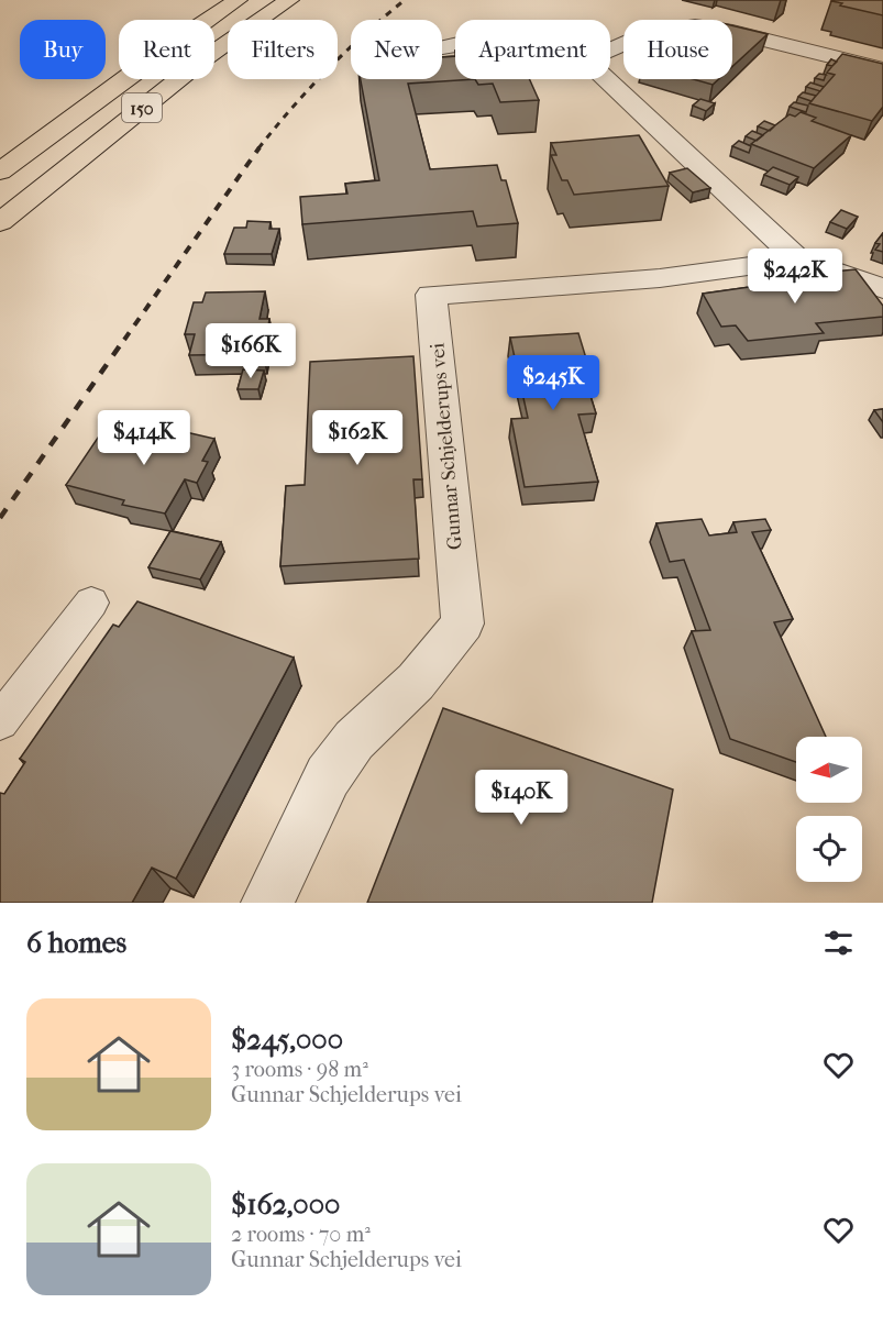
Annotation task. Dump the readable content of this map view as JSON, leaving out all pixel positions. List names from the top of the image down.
{
  "streets": {
    "highway": ["150"],
    "street": ["Gunnar Schjelderups vei"]
  },
  "north": "left",
  "page": {
    "chip": [
      "Buy",
      "Rent",
      "Filters",
      "New",
      "Apartment",
      "House"
    ],
    "price": [
      "$242K",
      "$166K",
      "$245K",
      "$414K",
      "$162K",
      "$140K"
    ],
    "heading": "6 homes",
    "list": [
      {
        "name": "$245,000",
        "note": "3 rooms · 98 m² · Gunnar Schjelderups vei"
      },
      {
        "name": "$162,000",
        "note": "2 rooms · 70 m² · Gunnar Schjelderups vei"
      }
    ]
  }
}
